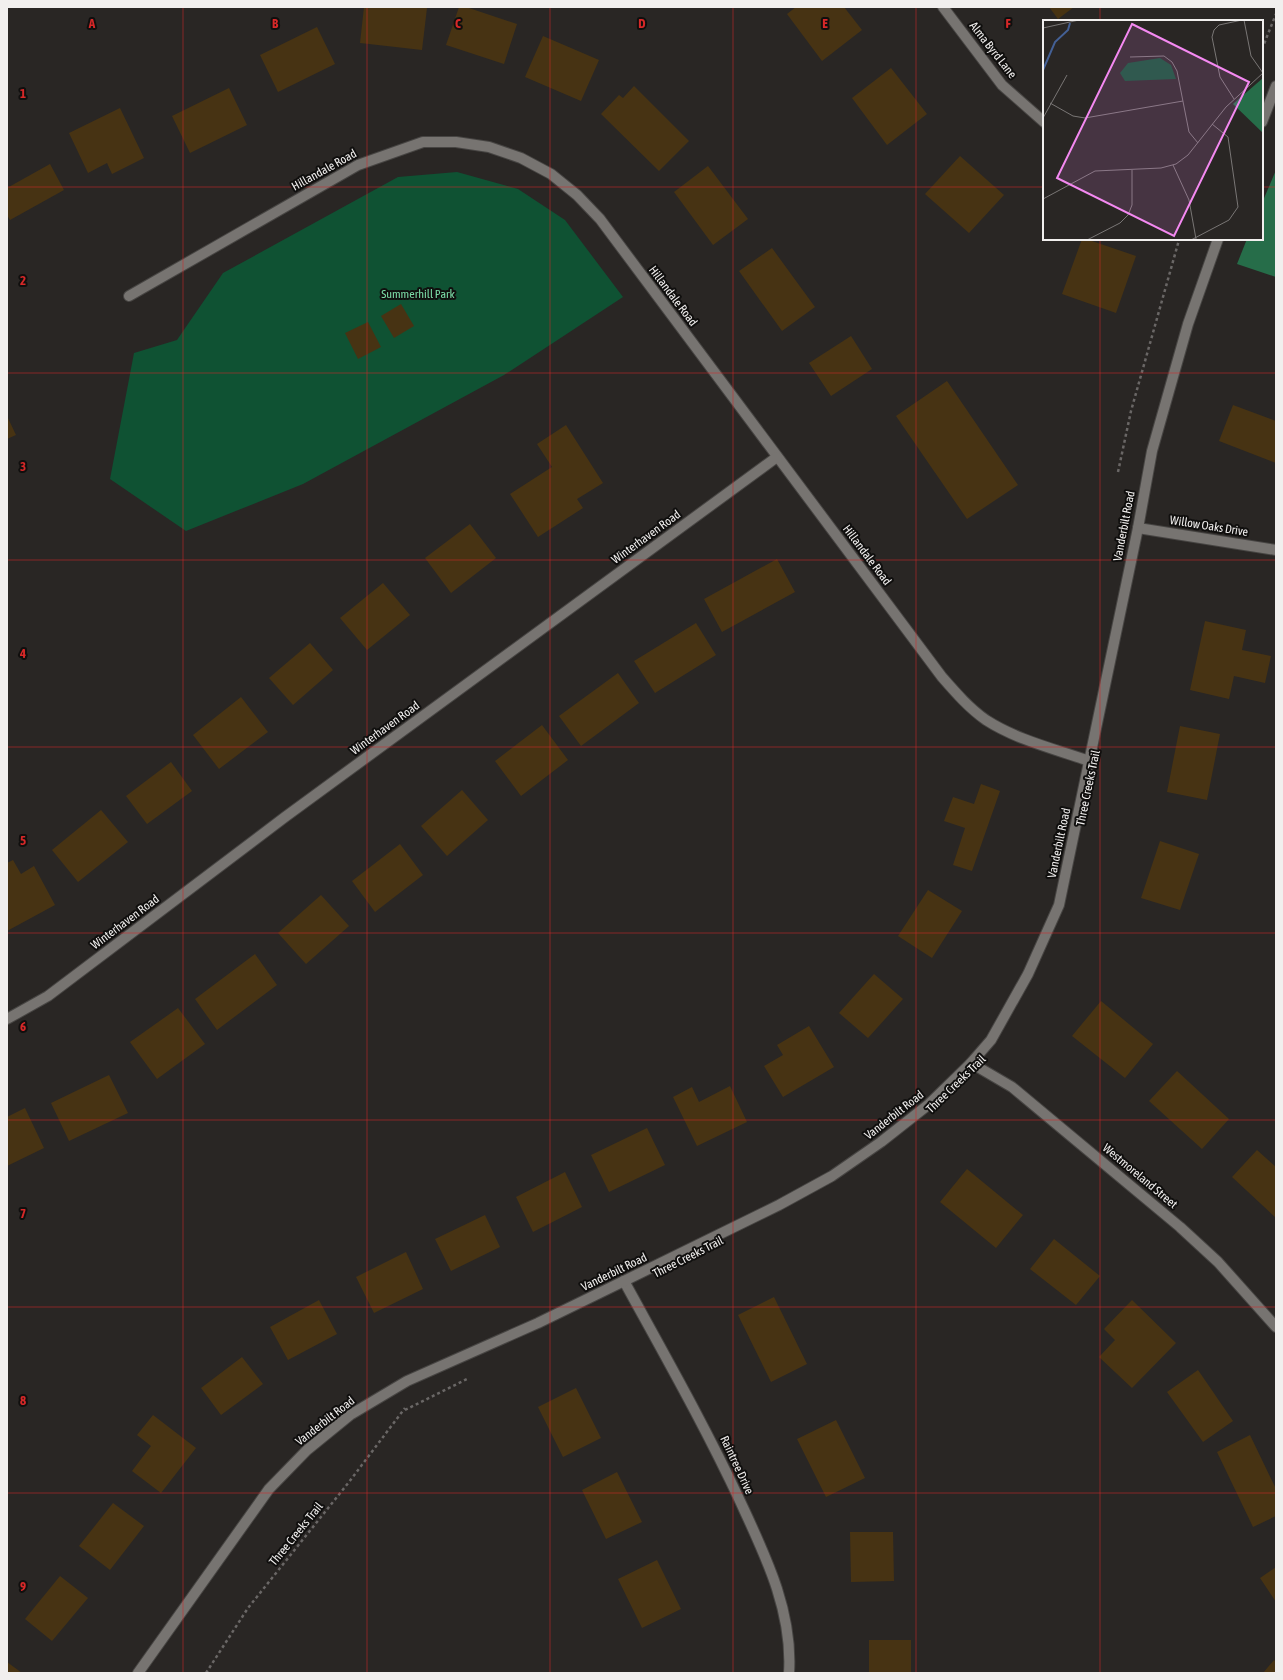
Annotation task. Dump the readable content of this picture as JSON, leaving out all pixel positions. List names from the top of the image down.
{
  "streets": {
    "street": [
      "Alma Byrd Lane",
      "Hillandale Road",
      "Vanderbilt Road",
      "Willow Oaks Drive",
      "Winterhaven Road",
      "Westmoreland Street",
      "Raintree Drive"
    ],
    "path": ["Three Creeks Trail"]
  },
  "crossings": [
    ["Hillandale Road", "Vanderbilt Road"],
    ["Hillandale Road", "Winterhaven Road"],
    ["Vanderbilt Road", "Willow Oaks Drive"],
    ["Vanderbilt Road", "Westmoreland Street"],
    ["Vanderbilt Road", "Raintree Drive"]
  ],
  "parks": ["Summerhill Park"],
  "grid": {
    "columns": [
      "A",
      "B",
      "C",
      "D",
      "E",
      "F"
    ],
    "rows": [
      "1",
      "2",
      "3",
      "4",
      "5",
      "6",
      "7",
      "8",
      "9"
    ]
  }
}
